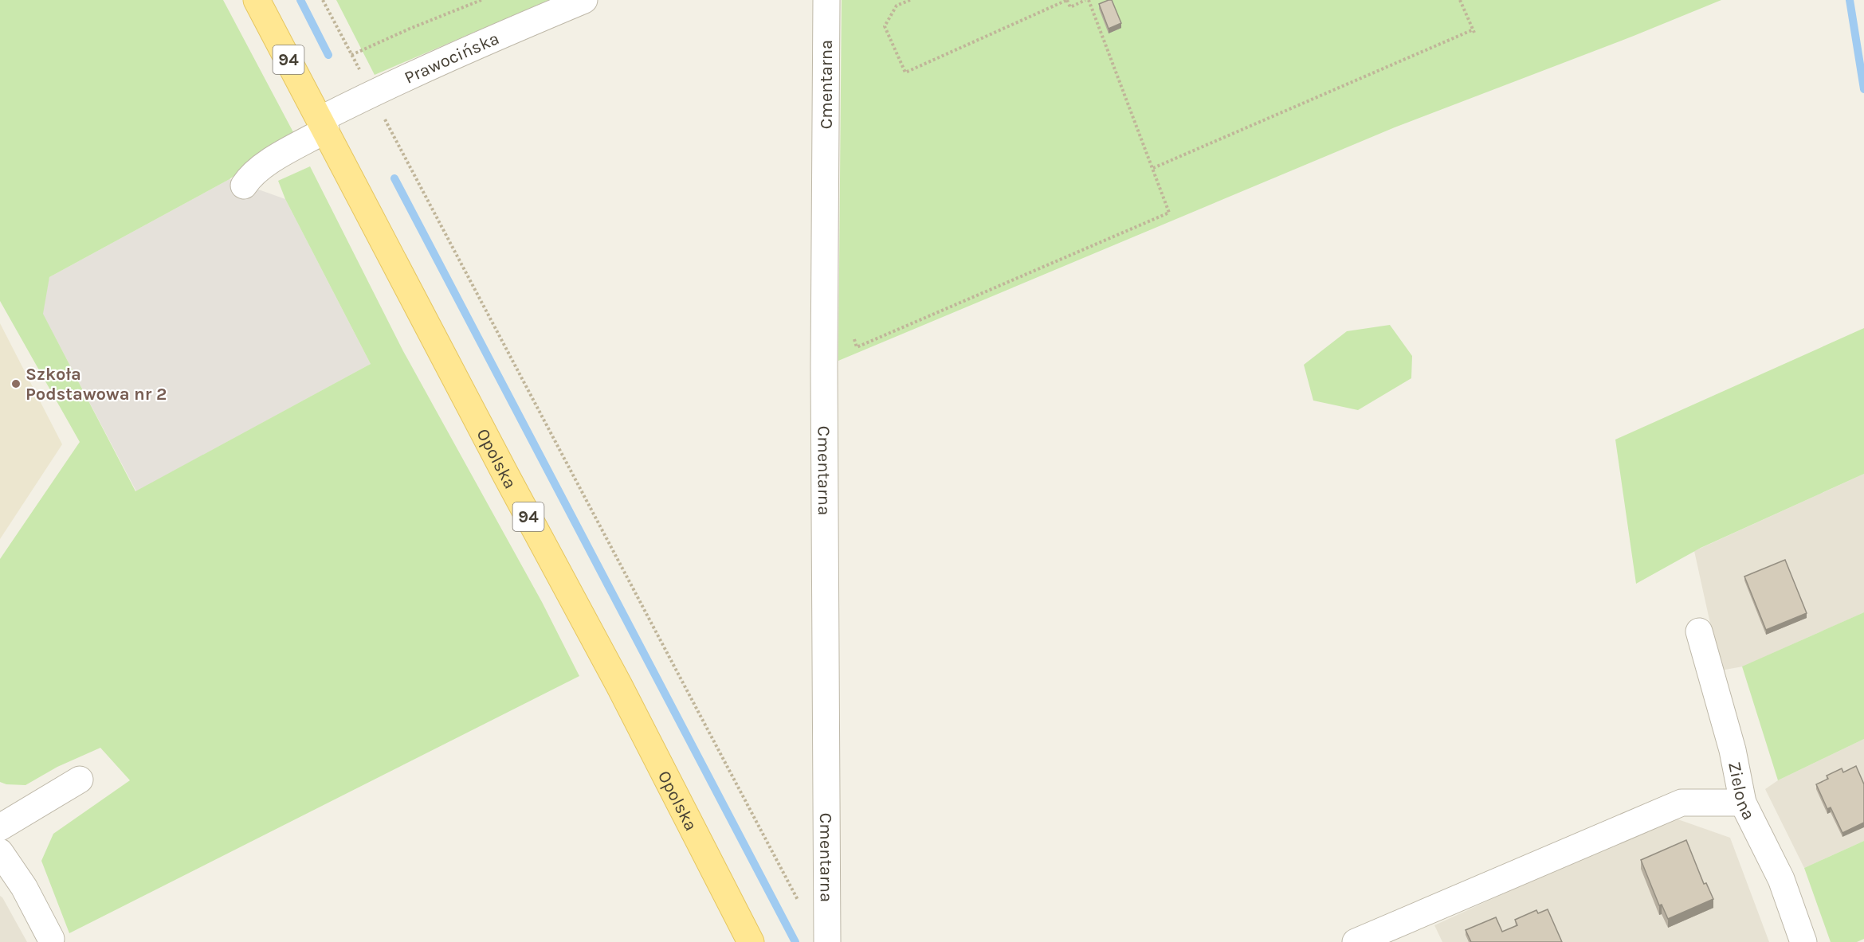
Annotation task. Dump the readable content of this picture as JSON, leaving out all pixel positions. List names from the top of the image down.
{
  "streets": {
    "main road": ["94", "Opolska"],
    "street": ["Prawocińska", "Cmentarna", "Zielona"]
  },
  "crossings": [
    ["Prawocińska", "Opolska"]
  ],
  "places": ["Szkoła Podstawowa nr 2"]
}
